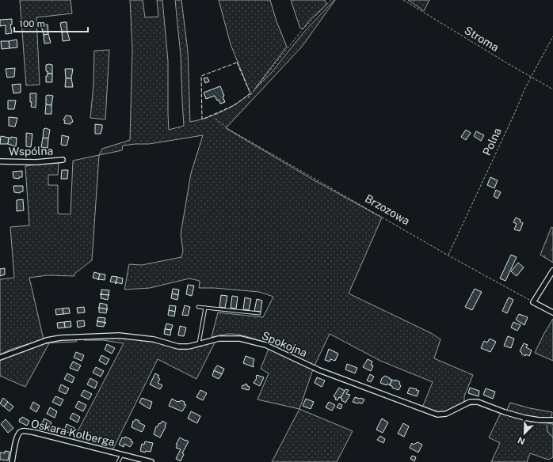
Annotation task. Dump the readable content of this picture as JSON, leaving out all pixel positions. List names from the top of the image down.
{
  "streets": {
    "street": ["Wspólna", "Spokojna", "Oskara Kolberga"],
    "path": ["Stroma", "Polna", "Brzozowa"]
  },
  "crossings": [
    ["Stroma", "Polna"],
    ["Polna", "Brzozowa"]
  ],
  "scale_bar": "100 m",
  "north": "bottom left"
}
